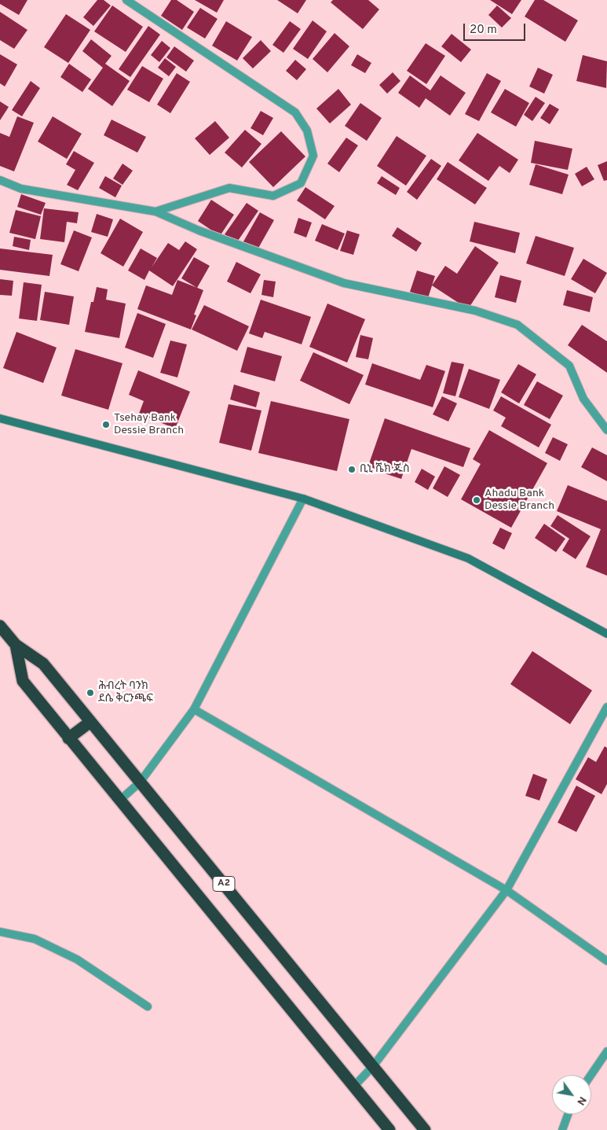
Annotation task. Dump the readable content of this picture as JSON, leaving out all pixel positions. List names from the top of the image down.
{
  "streets": {
    "highway": ["A2"]
  },
  "places": [
    "Tsehay Bank Dessie Branch",
    "ቢኒ ሼክ ጁስ",
    "Ahadu Bank Dessie Branch",
    "ሕብረት ባንክ ደሴ ቅርንጫፍ"
  ],
  "scale_bar": "20 m",
  "north": "bottom right"
}
